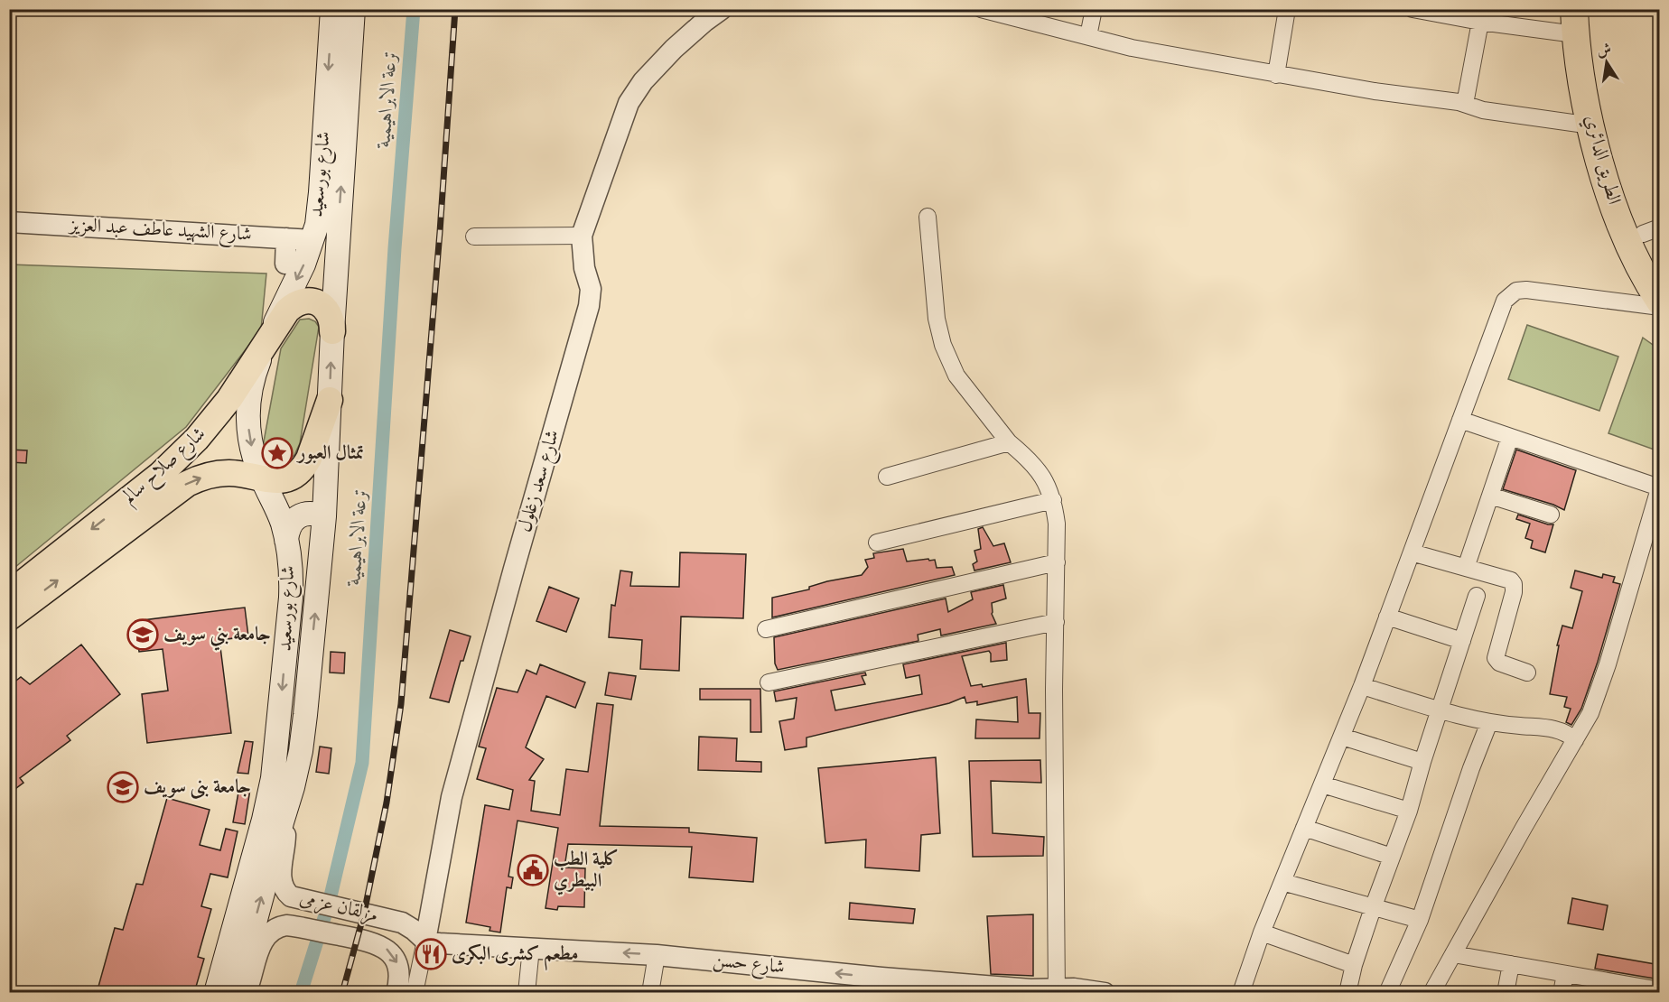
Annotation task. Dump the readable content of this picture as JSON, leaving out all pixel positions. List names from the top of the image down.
{
  "streets": {
    "highway": ["الطريق الدائري"],
    "main road": ["شارع بورسعيد", "شارع صلاح سالم"],
    "street": [
      "شارع الشهيد عاطف عبد العزيز",
      "شارع سعد زغلول",
      "مزلقان عزمى",
      "شارع حسن"
    ]
  },
  "crossings": [
    ["شارع بورسعيد", "شارع الشهيد عاطف عبد العزيز"],
    ["شارع بورسعيد", "شارع صلاح سالم"],
    ["شارع بورسعيد", "مزلقان عزمى"],
    ["شارع سعد زغلول", "مزلقان عزمى"],
    ["شارع سعد زغلول", "شارع حسن"],
    ["مزلقان عزمى", "شارع حسن"]
  ],
  "one_way": ["شارع حسن"],
  "water": ["ترعة الابراهيمية"],
  "places": {
    "place": ["تمثال العبور"],
    "school or university": ["جامعة بني سويف", "جامعة بنى سويف"],
    "public building": ["كلية الطب البيطري"],
    "restaurant": ["مطعم كشرى البكرى"]
  },
  "north": "top"
}
